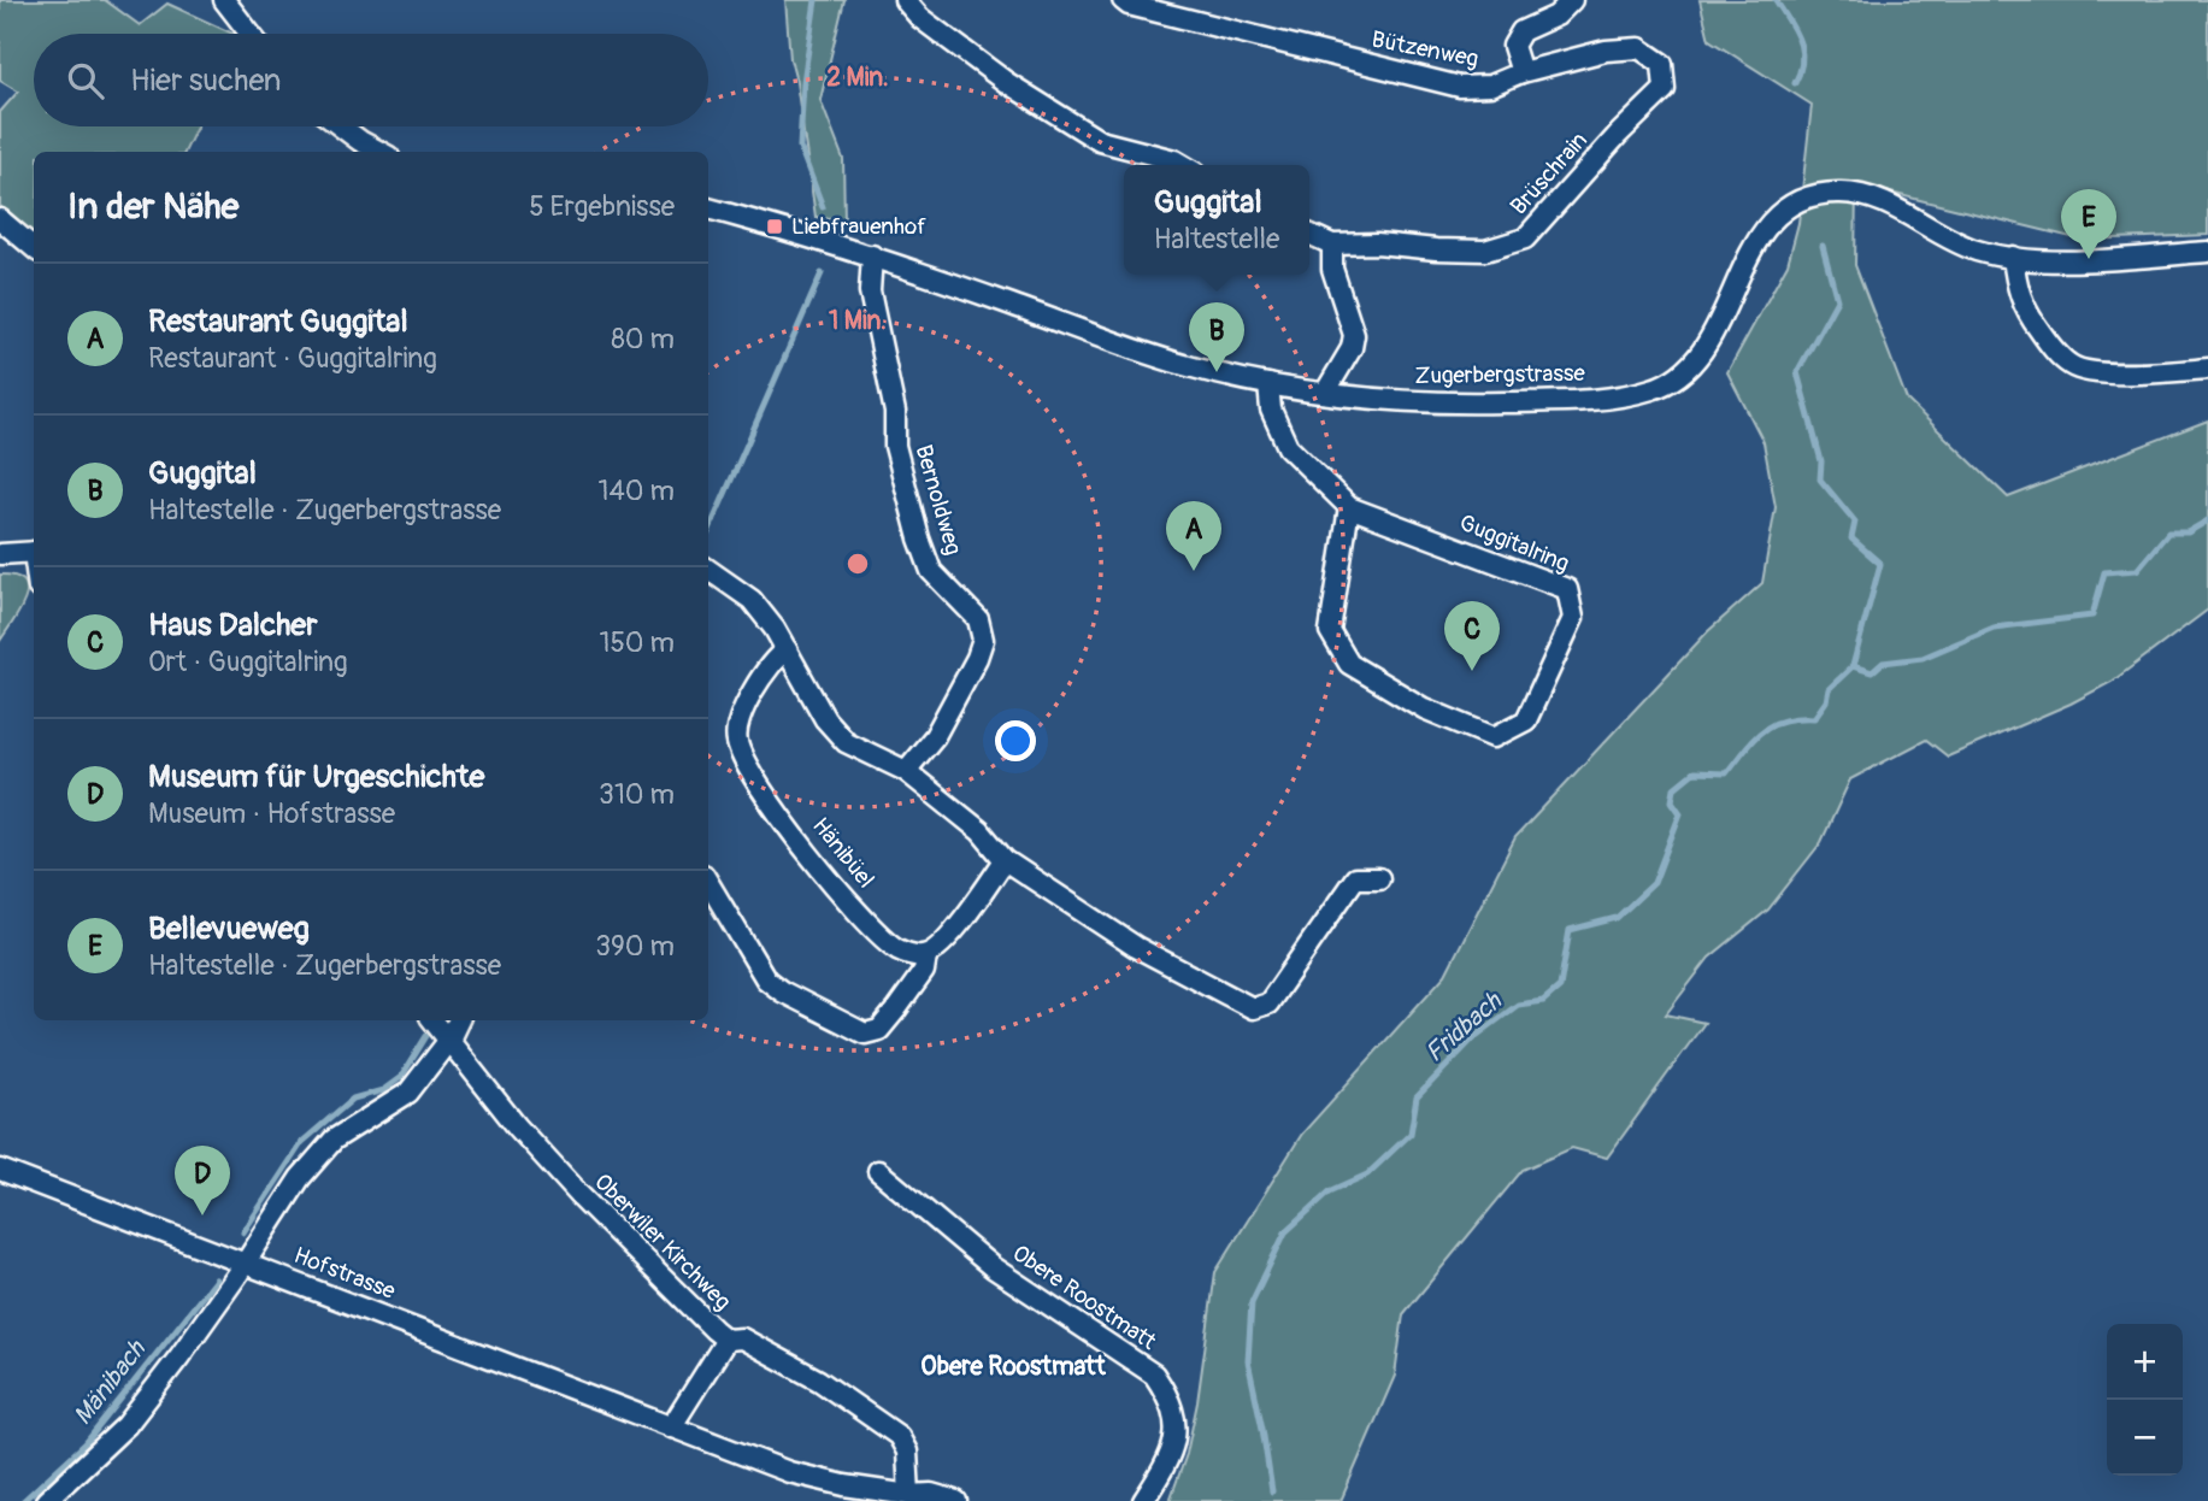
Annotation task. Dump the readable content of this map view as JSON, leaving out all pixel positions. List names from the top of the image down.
{
  "streets": {
    "street": [
      "Bützenweg",
      "Brüschrain",
      "Zugerbergstrasse",
      "Bernoldweg",
      "Guggitalring",
      "Hänibüel",
      "Oberwiler Kirchweg",
      "Hofstrasse",
      "Obere Roostmatt"
    ]
  },
  "crossings": [
    ["Bützenweg", "Brüschrain"],
    ["Zugerbergstrasse", "Bernoldweg"],
    ["Zugerbergstrasse", "Guggitalring"],
    ["Oberwiler Kirchweg", "Hofstrasse"]
  ],
  "districts": ["Obere Roostmatt"],
  "water": ["Fridbach", "Mänibach"],
  "places": {
    "transit": ["Liebfrauenhof"]
  },
  "page": {
    "search": "Hier suchen",
    "heading": ["In der Nähe", "5 Ergebnisse"],
    "popup": ["Guggital", "Haltestelle"],
    "pins": [
      "E",
      "B",
      "A",
      "C",
      "D"
    ],
    "list": [
      {
        "mark": "A",
        "name": "Restaurant Guggital",
        "note": "Restaurant · Guggitalring",
        "value": "80 m"
      },
      {
        "mark": "B",
        "name": "Guggital",
        "note": "Haltestelle · Zugerbergstrasse",
        "value": "140 m"
      },
      {
        "mark": "C",
        "name": "Haus Dalcher",
        "note": "Ort · Guggitalring",
        "value": "150 m"
      },
      {
        "mark": "D",
        "name": "Museum für Urgeschichte",
        "note": "Museum · Hofstrasse",
        "value": "310 m"
      },
      {
        "mark": "E",
        "name": "Bellevueweg",
        "note": "Haltestelle · Zugerbergstrasse",
        "value": "390 m"
      }
    ],
    "map_buttons": ["+", "−"]
  },
  "rings": ["2 Min.", "1 Min."]
}
